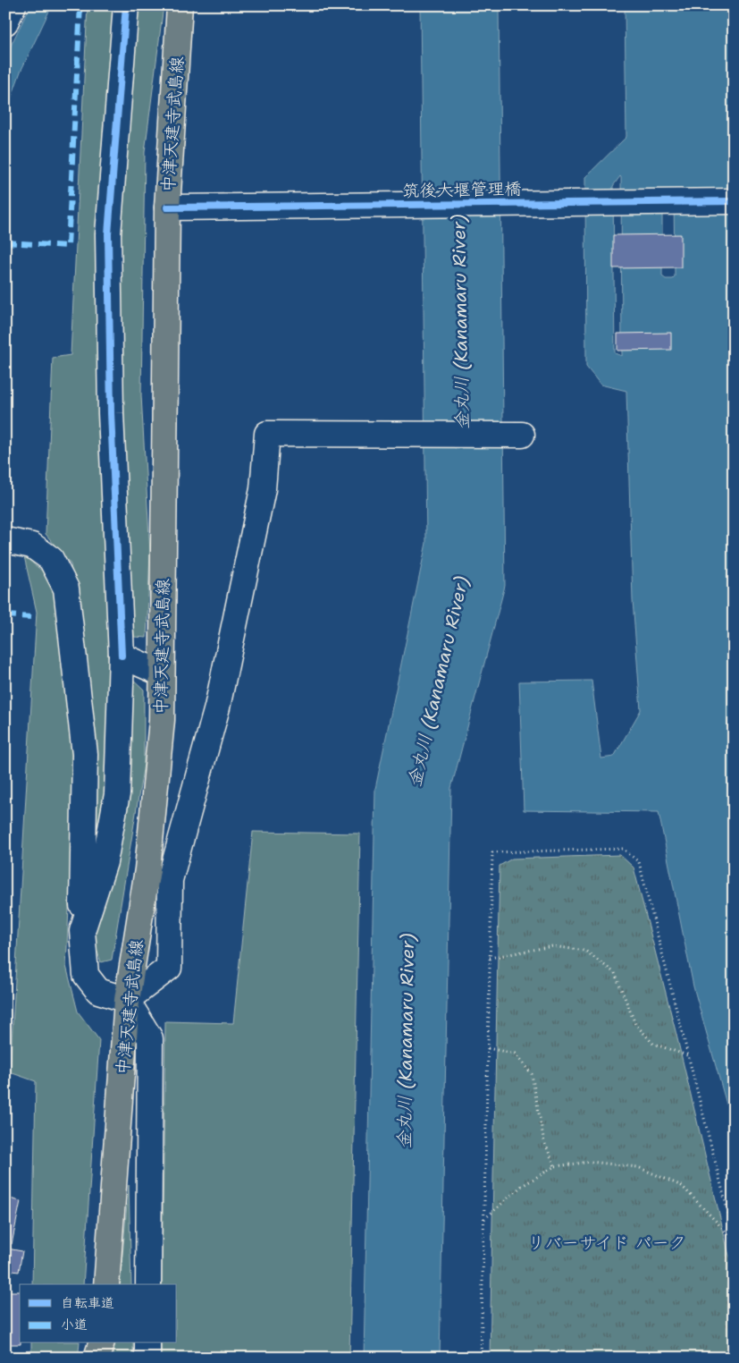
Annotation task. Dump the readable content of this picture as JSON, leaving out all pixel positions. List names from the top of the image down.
{
  "streets": {
    "main road": ["中津天建寺武島線"],
    "street": ["筑後大堰管理橋"]
  },
  "crossings": [
    ["中津天建寺武島線", "筑後大堰管理橋"]
  ],
  "water": ["金丸川 (Kanamaru River)"],
  "parks": ["リバーサイド パーク"],
  "legend": ["自転車道", "小道"]
}
